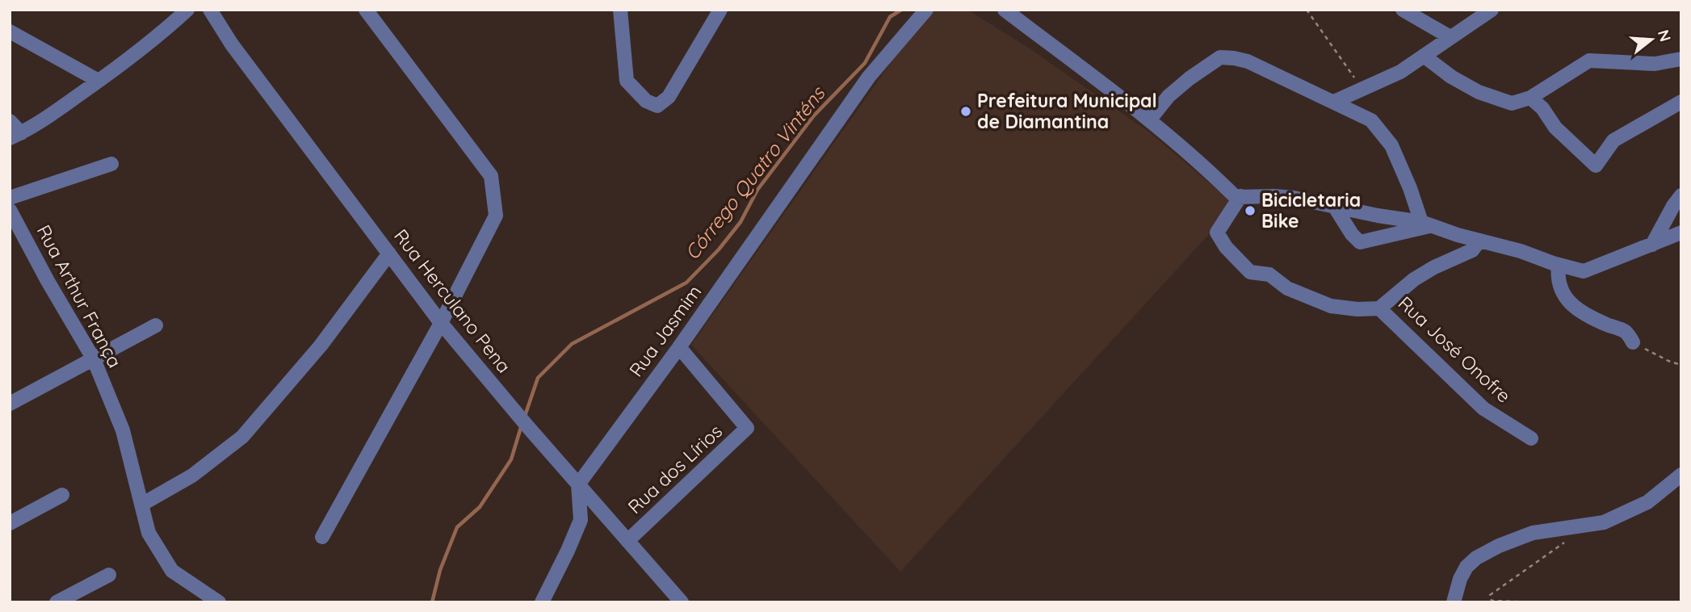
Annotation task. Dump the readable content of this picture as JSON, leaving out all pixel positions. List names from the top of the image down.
{
  "streets": {
    "street": [
      "Rua Arthur França",
      "Rua Herculano Pena",
      "Rua Jasmim",
      "Rua José Onofre",
      "Rua dos Lírios"
    ]
  },
  "crossings": [
    ["Rua Herculano Pena", "Rua Jasmim"],
    ["Rua Herculano Pena", "Rua dos Lírios"],
    ["Rua Jasmim", "Rua dos Lírios"]
  ],
  "water": ["Córrego Quatro Vinténs"],
  "places": ["Prefeitura Municipal de Diamantina", "Bicicletaria Bike"],
  "north": "right"
}
